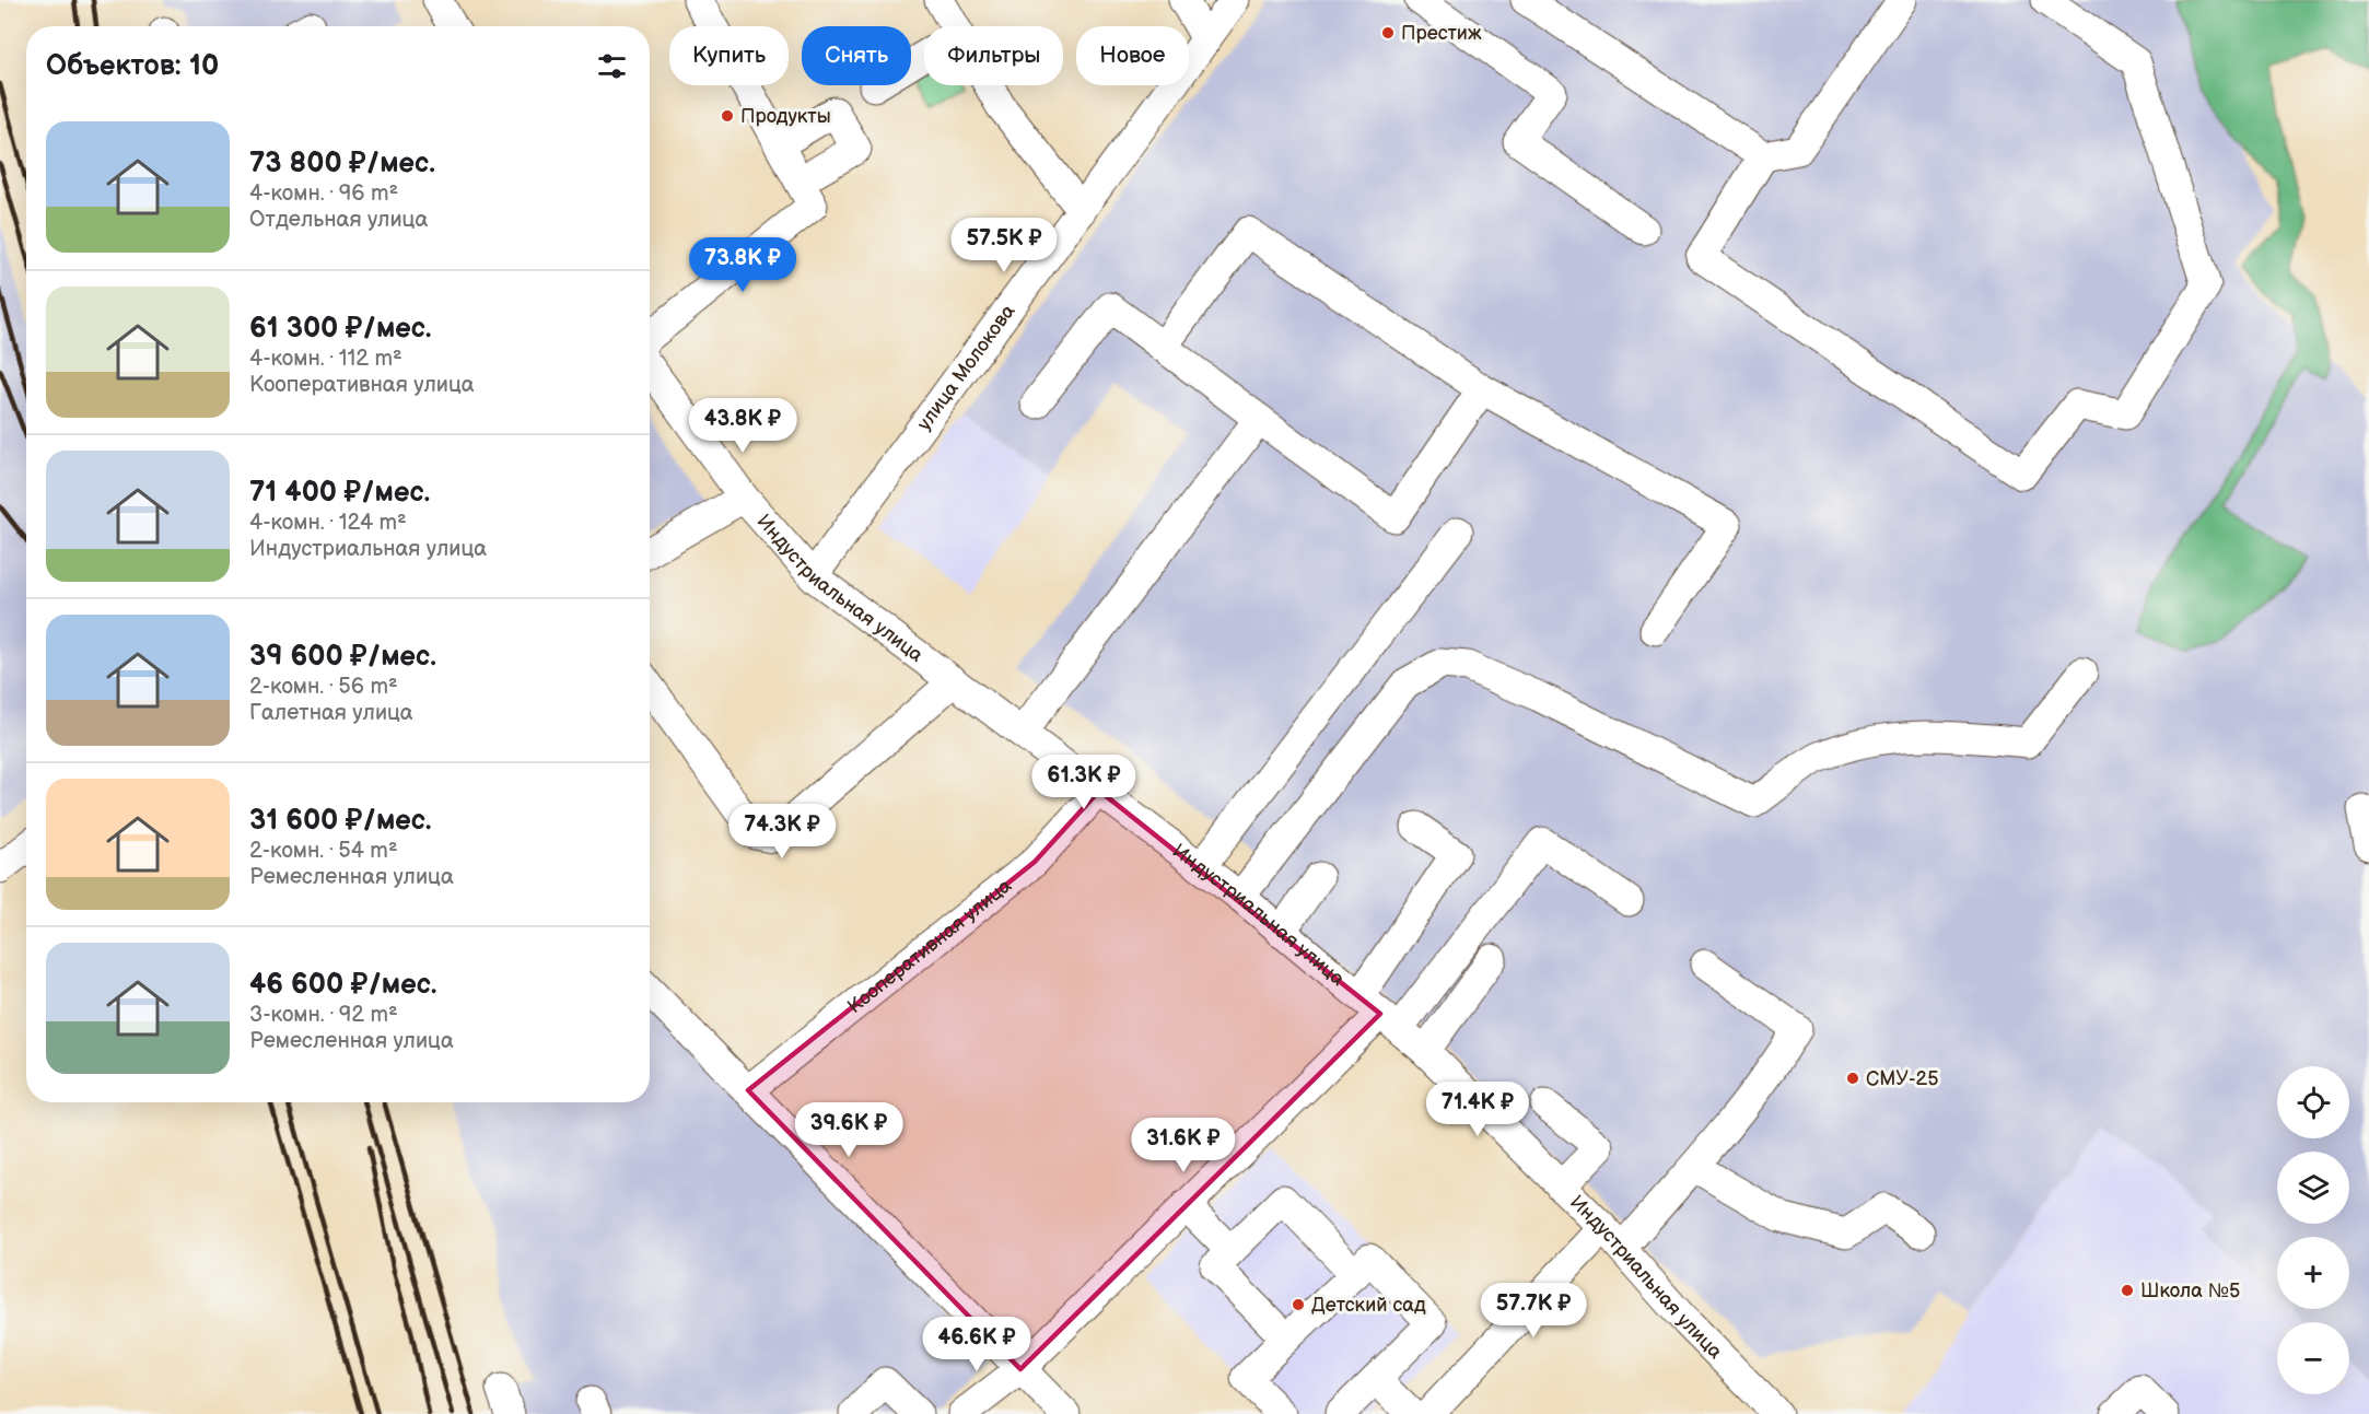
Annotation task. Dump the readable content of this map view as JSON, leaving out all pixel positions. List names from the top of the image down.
{
  "streets": {
    "street": ["улица Молокова", "Индустриальная улица", "Кооперативная улица"]
  },
  "crossings": [
    ["улица Молокова", "Индустриальная улица"],
    ["Индустриальная улица", "Кооперативная улица"]
  ],
  "places": [
    "Престиж",
    "Продукты",
    "СМУ-25",
    "Школа №5",
    "Детский сад"
  ],
  "page": {
    "chip": [
      "Купить",
      "Снять",
      "Фильтры",
      "Новое"
    ],
    "heading": "Объектов: 10",
    "list": [
      {
        "name": "73 800 ₽/мес.",
        "note": "4-комн. · 96 m² · Отдельная улица"
      },
      {
        "name": "61 300 ₽/мес.",
        "note": "4-комн. · 112 m² · Кооперативная улица"
      },
      {
        "name": "71 400 ₽/мес.",
        "note": "4-комн. · 124 m² · Индустриальная улица"
      },
      {
        "name": "39 600 ₽/мес.",
        "note": "2-комн. · 56 m² · Галетная улица"
      },
      {
        "name": "31 600 ₽/мес.",
        "note": "2-комн. · 54 m² · Ремесленная улица"
      },
      {
        "name": "46 600 ₽/мес.",
        "note": "3-комн. · 92 m² · Ремесленная улица"
      }
    ],
    "price": [
      "57.5K ₽",
      "73.8K ₽",
      "43.8K ₽",
      "61.3K ₽",
      "74.3K ₽",
      "71.4K ₽",
      "39.6K ₽",
      "31.6K ₽",
      "57.7K ₽",
      "46.6K ₽"
    ],
    "map_buttons": ["+", "−"]
  }
}
